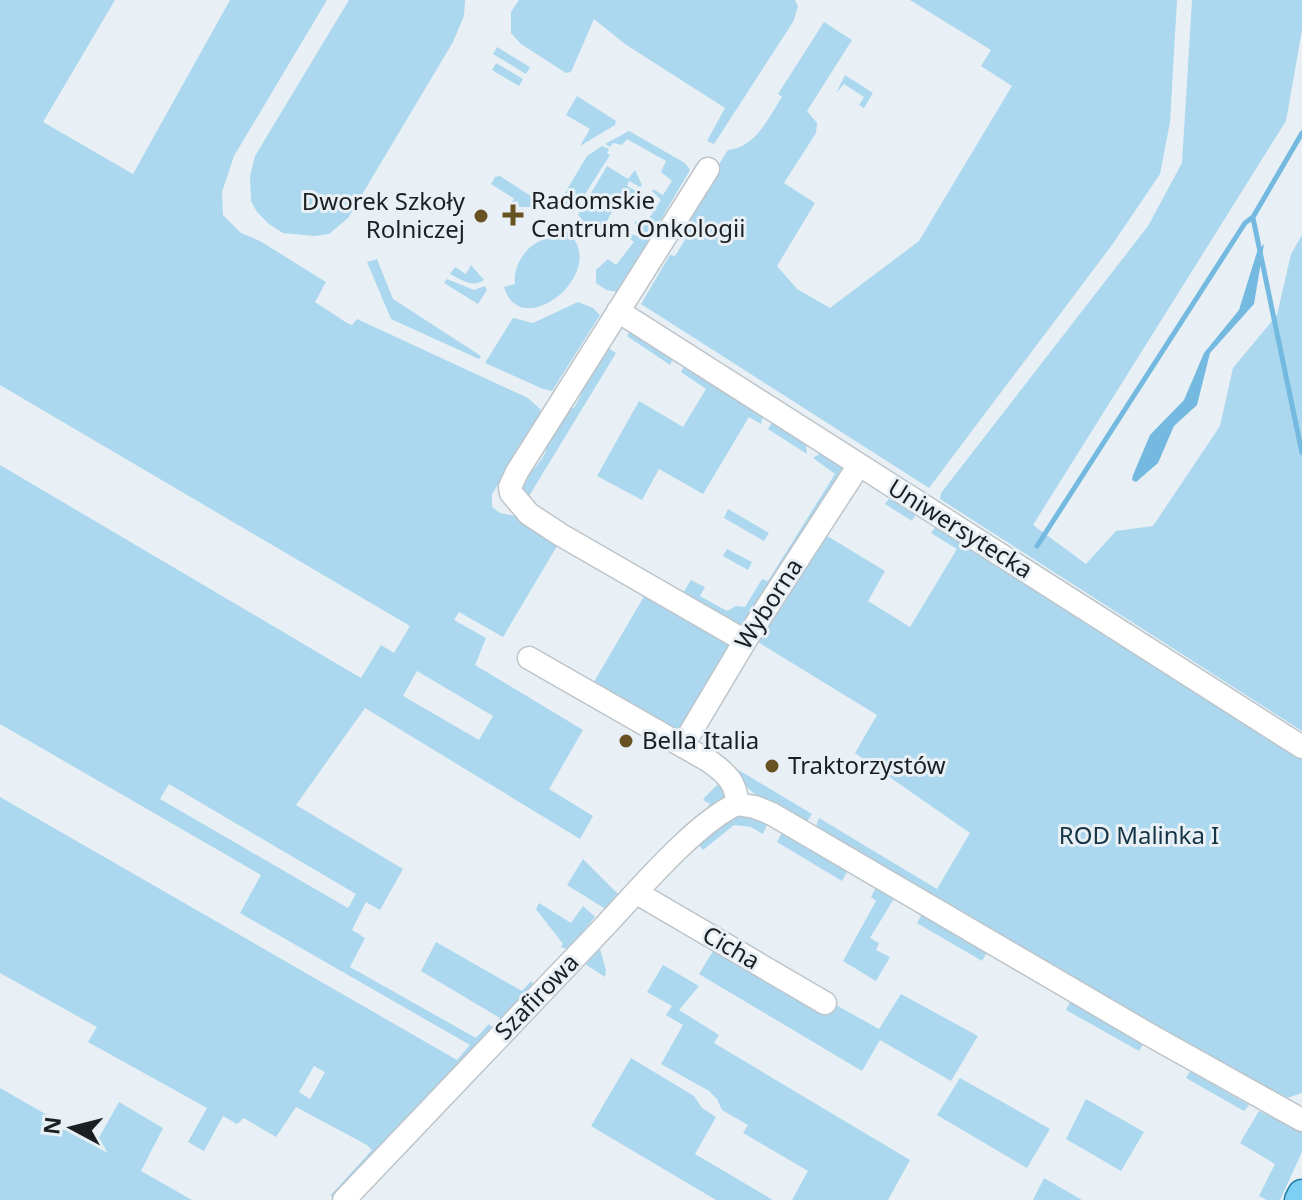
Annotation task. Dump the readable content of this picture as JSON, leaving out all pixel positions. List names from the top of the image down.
{
  "streets": {
    "street": [
      "Uniwersytecka",
      "Wyborna",
      "Cicha",
      "Szafirowa"
    ]
  },
  "crossings": [
    ["Uniwersytecka", "Wyborna"],
    ["Cicha", "Szafirowa"]
  ],
  "parks": ["ROD Malinka I"],
  "places": {
    "health": ["Radomskie Centrum Onkologii"],
    "other": ["Dworek Szkoły Rolniczej", "Bella Italia", "Traktorzystów"]
  },
  "north": "left"
}
